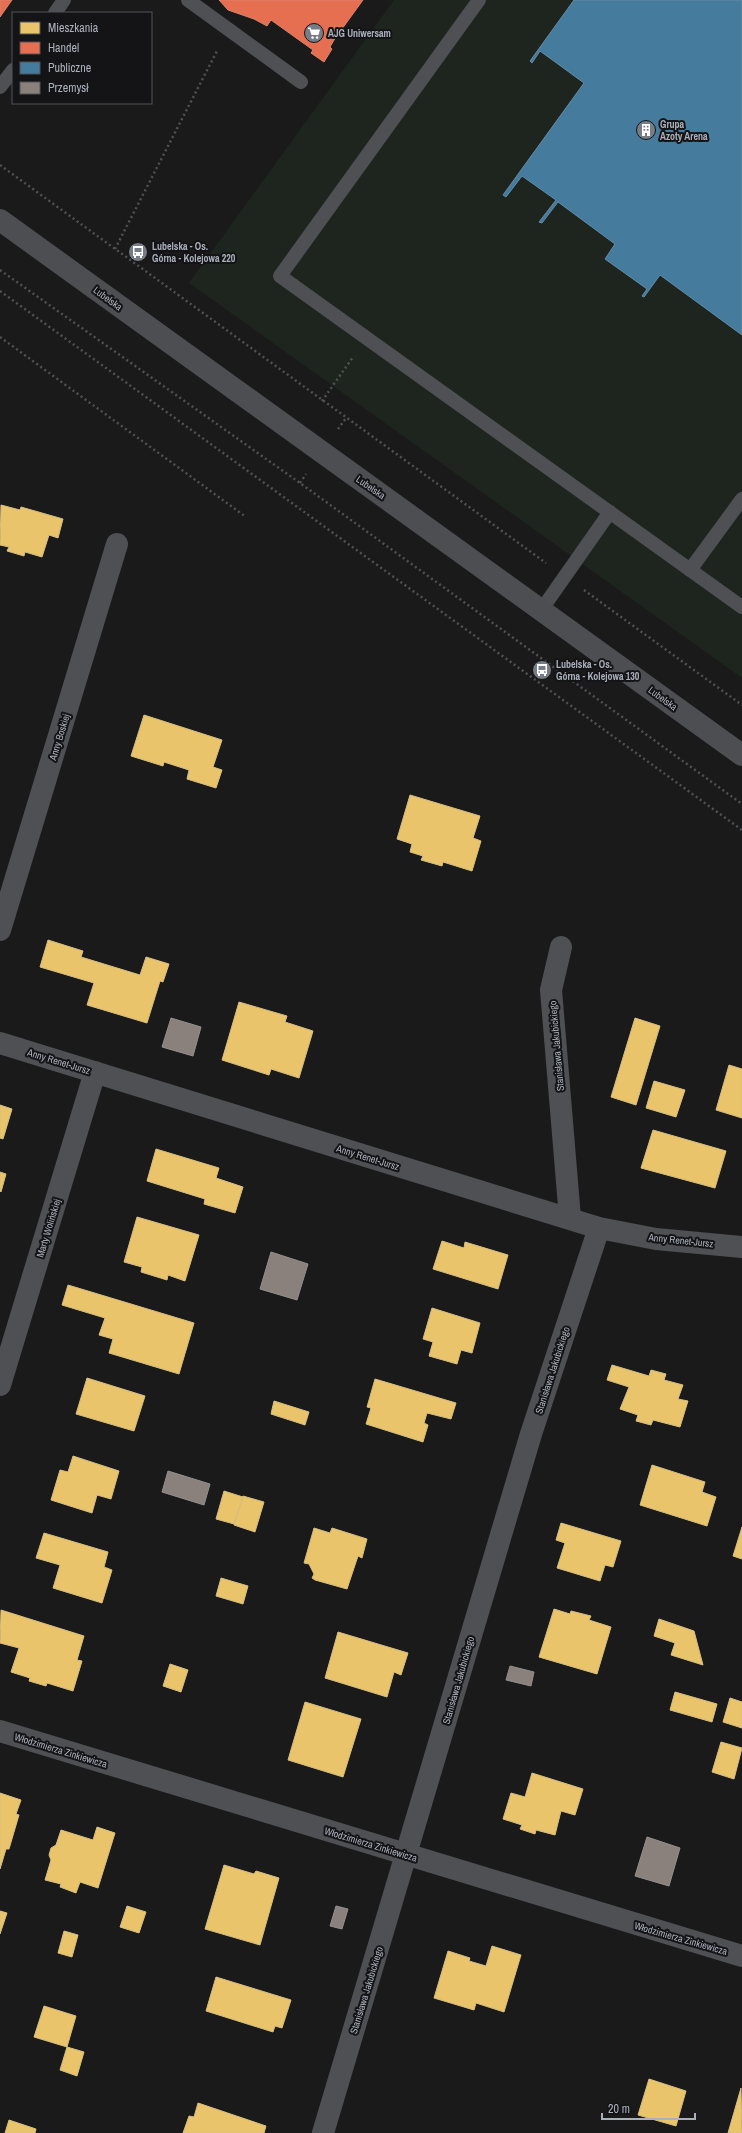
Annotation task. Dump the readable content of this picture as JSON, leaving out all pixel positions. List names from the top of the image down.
{
  "streets": {
    "main road": ["Lubelska"],
    "street": [
      "Anny Boskiej",
      "Stanisława Jakubickiego",
      "Anny Renet-Jursz",
      "Marty Wolińskiej",
      "Włodzimierza Zinkiewicza"
    ]
  },
  "crossings": [
    ["Stanisława Jakubickiego", "Anny Renet-Jursz"],
    ["Stanisława Jakubickiego", "Włodzimierza Zinkiewicza"],
    ["Anny Renet-Jursz", "Marty Wolińskiej"]
  ],
  "places": {
    "supermarket": ["AJG Uniwersam"],
    "building": ["Grupa Azoty Arena"],
    "bus stop": ["Lubelska - Os. Górna - Kolejowa 220", "Lubelska - Os. Górna - Kolejowa 130"]
  },
  "legend": [
    "Mieszkania",
    "Handel",
    "Publiczne",
    "Przemysł"
  ],
  "scale_bar": "20 m"
}
